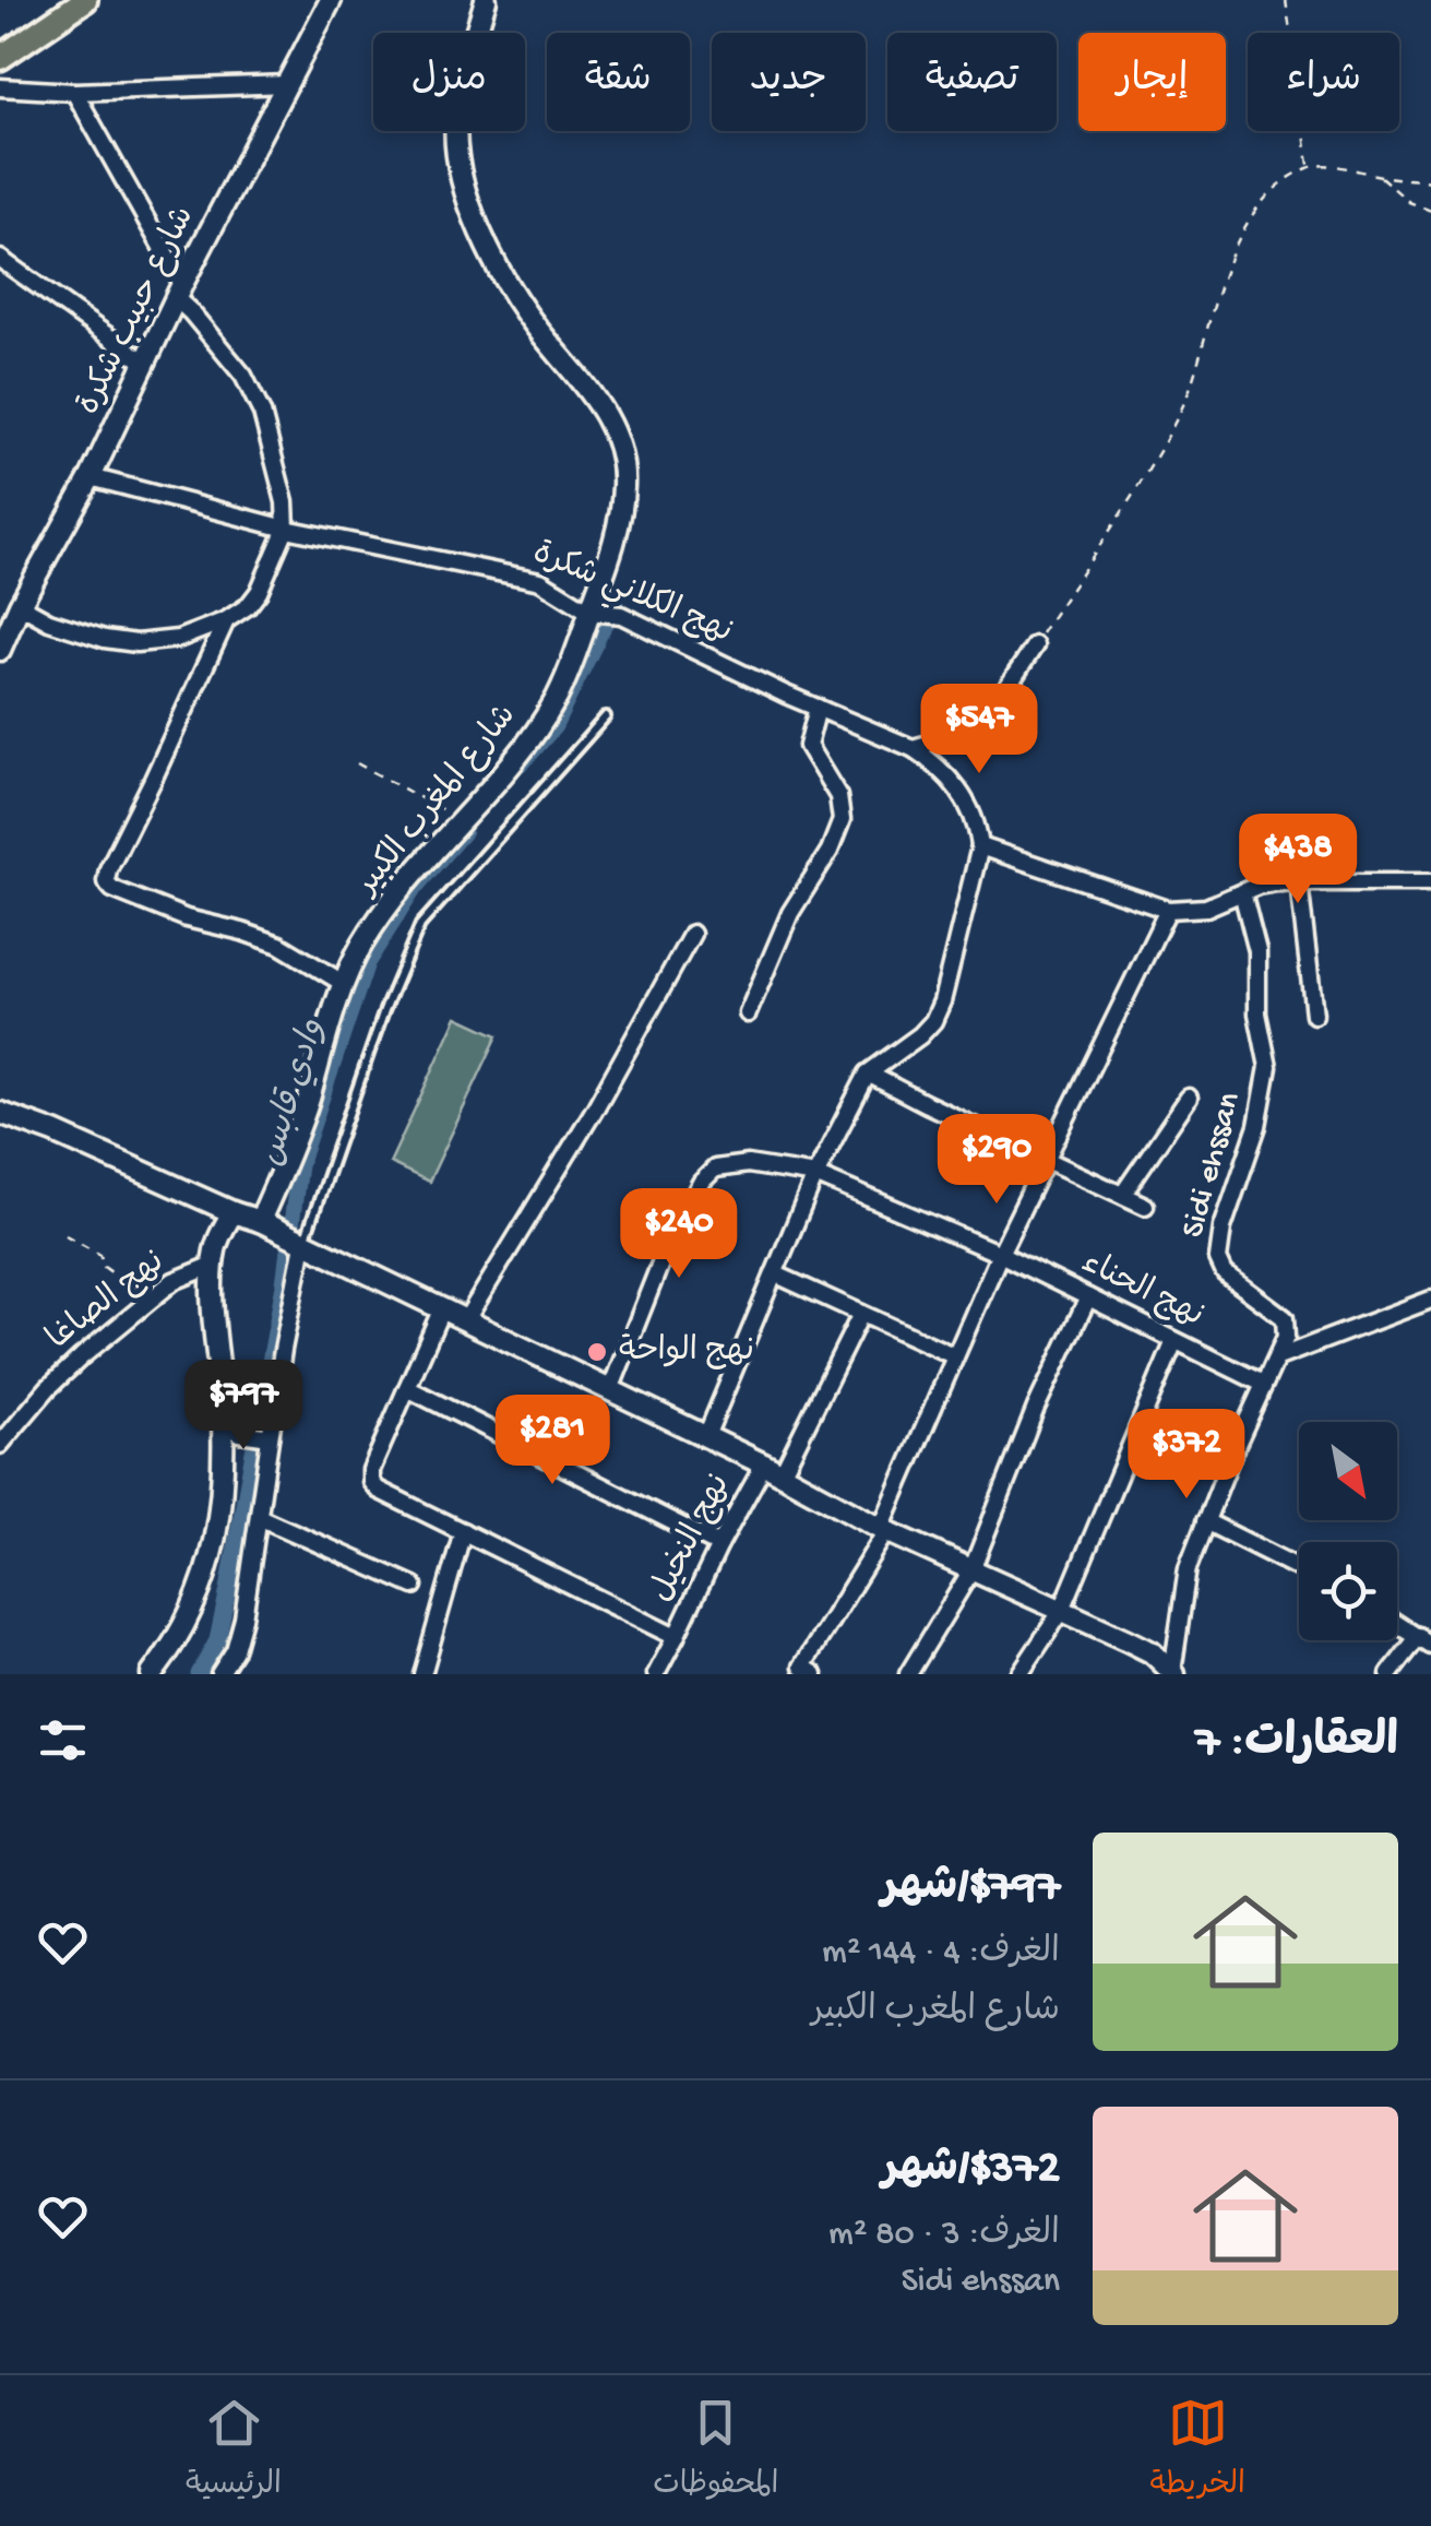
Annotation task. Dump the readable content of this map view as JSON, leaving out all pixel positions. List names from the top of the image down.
{
  "streets": {
    "street": [
      "شارع حبيب شكرة",
      "نهج الكلاني شكرة",
      "شارع المغرب الكبير",
      "Sidi ehssan",
      "نهج الحناء",
      "نهج الصاغا",
      "نهج النخيل"
    ]
  },
  "crossings": [
    ["شارع حبيب شكرة", "نهج الكلاني شكرة"],
    ["نهج الكلاني شكرة", "شارع المغرب الكبير"]
  ],
  "water": ["وادي قابس"],
  "places": ["نهج الواحة"],
  "north": "bottom right",
  "page": {
    "chip": [
      "شراء",
      "إيجار",
      "تصفية",
      "جديد",
      "شقة",
      "منزل"
    ],
    "price": [
      "$547",
      "$438",
      "$290",
      "$240",
      "$797",
      "$281",
      "$372"
    ],
    "heading": "العقارات: 7",
    "list": [
      {
        "name": "$797/شهر",
        "note": "الغرف: 4 · 144 m² · شارع المغرب الكبير"
      },
      {
        "name": "$372/شهر",
        "note": "الغرف: 3 · 80 m² · Sidi ehssan"
      }
    ],
    "tabs": ["الخريطة", "المحفوظات", "الرئيسية"]
  }
}
